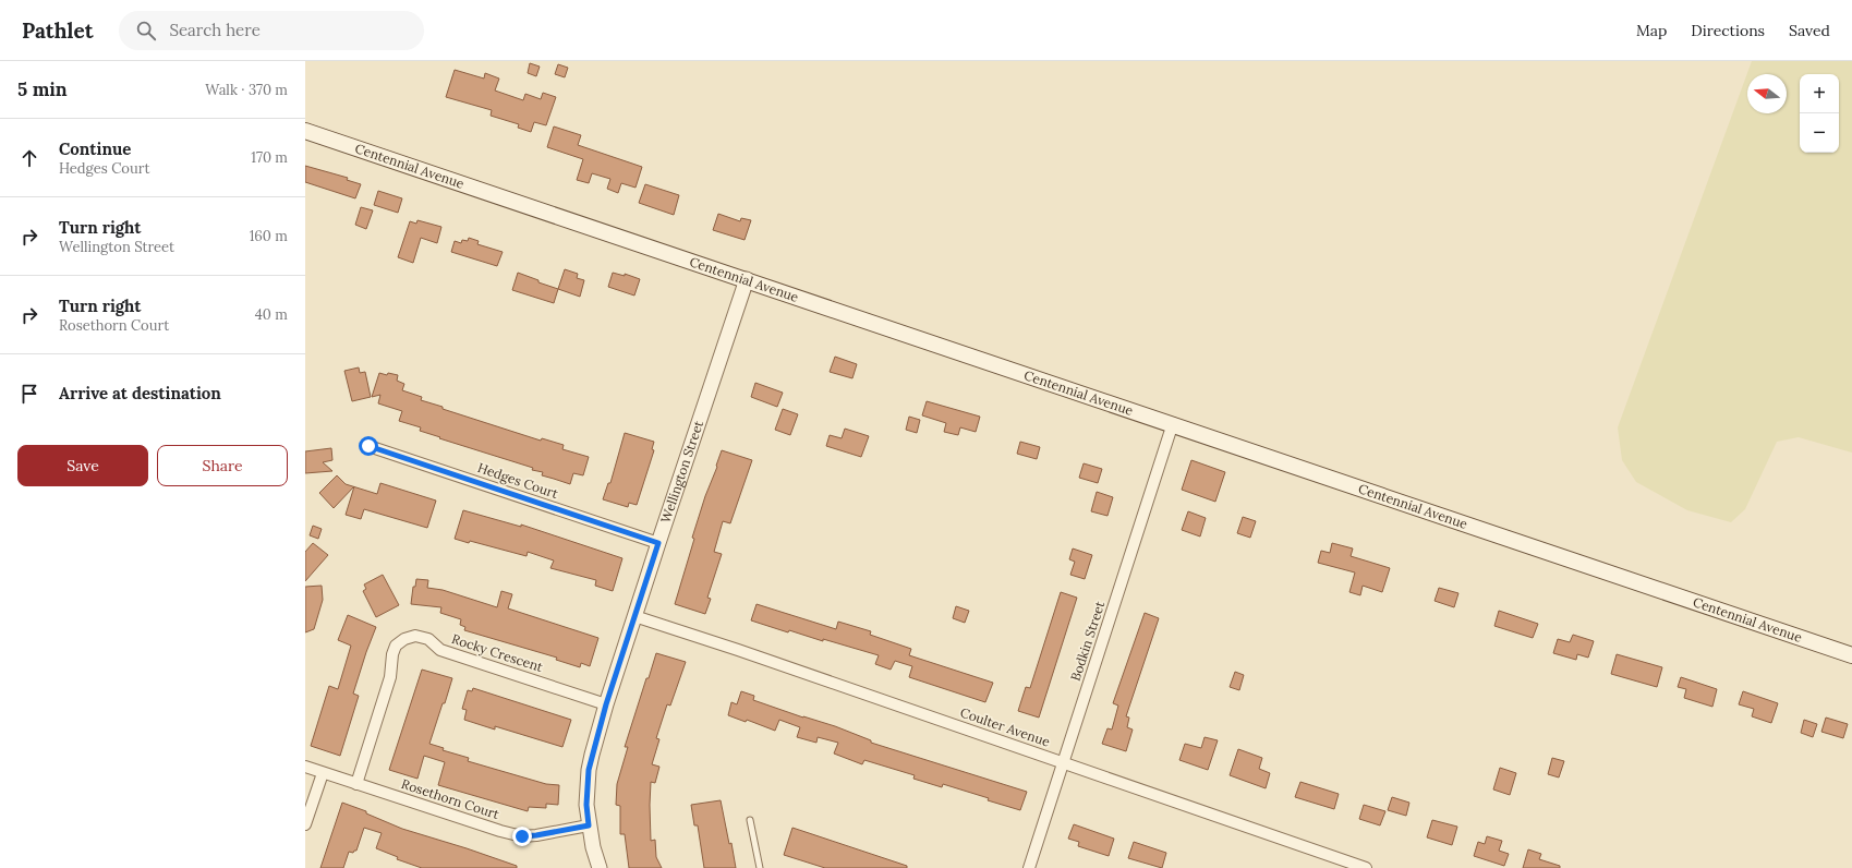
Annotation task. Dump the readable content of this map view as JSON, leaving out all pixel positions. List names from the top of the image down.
{
  "streets": {
    "main road": ["Centennial Avenue"],
    "street": [
      "Wellington Street",
      "Hedges Court",
      "Bodkin Street",
      "Rocky Crescent",
      "Coulter Avenue",
      "Rosethorn Court"
    ]
  },
  "crossings": [
    ["Centennial Avenue", "Wellington Street"],
    ["Centennial Avenue", "Bodkin Street"],
    ["Wellington Street", "Hedges Court"],
    ["Wellington Street", "Rocky Crescent"],
    ["Wellington Street", "Coulter Avenue"],
    ["Wellington Street", "Rosethorn Court"],
    ["Bodkin Street", "Coulter Avenue"],
    ["Rocky Crescent", "Rosethorn Court"]
  ],
  "north": "left",
  "page": {
    "header": "Pathlet",
    "search": "Search here",
    "nav": ["Map", "Directions", "Saved"],
    "heading": ["5 min", "Walk · 370 m"],
    "map_buttons": ["+", "−"],
    "list": [
      ["Continue", "Hedges Court", "170 m"],
      ["Turn right", "Wellington Street", "160 m"],
      ["Turn right", "Rosethorn Court", "40 m"],
      "Arrive at destination"
    ],
    "buttons": ["Save", "Share"]
  }
}
